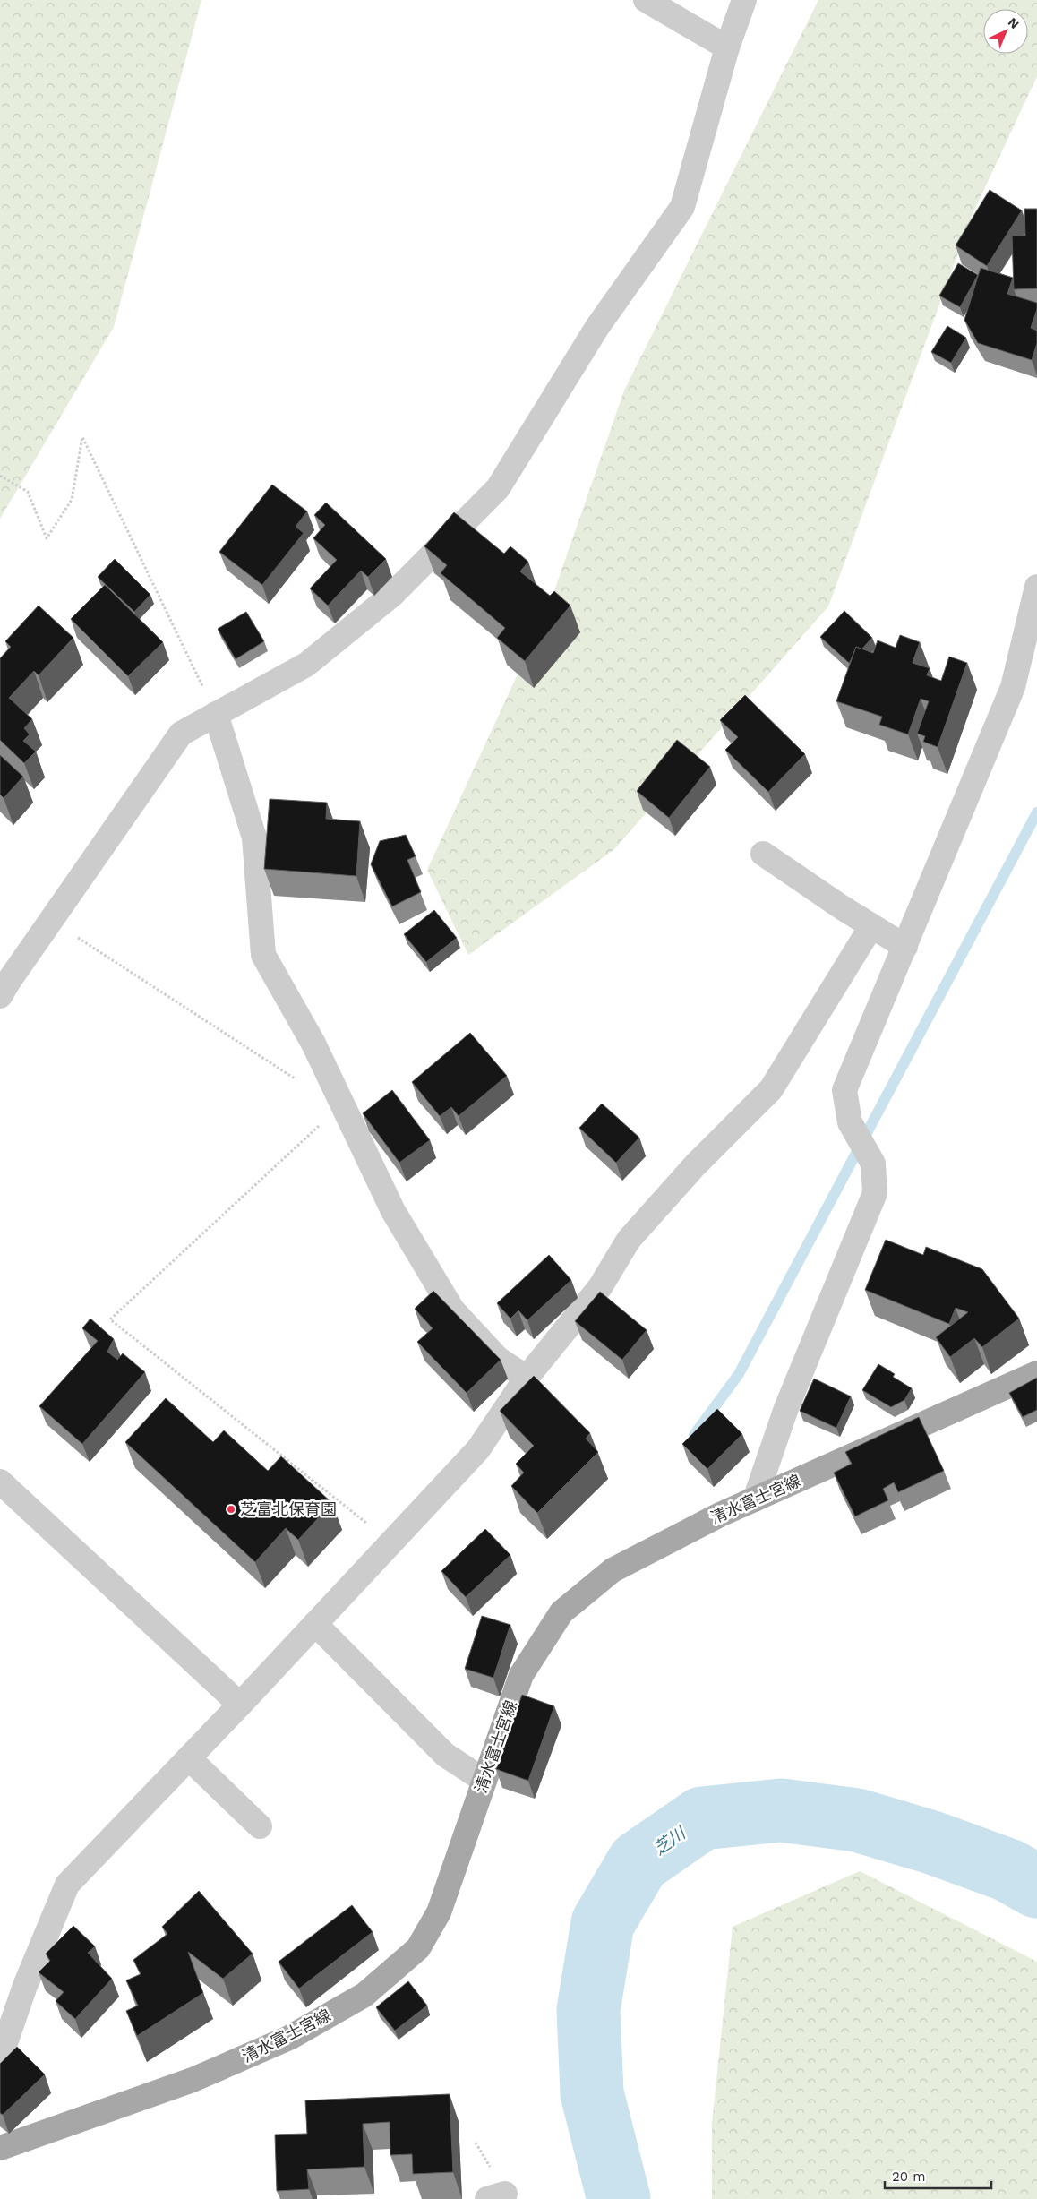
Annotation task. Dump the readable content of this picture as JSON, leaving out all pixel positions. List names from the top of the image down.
{
  "streets": {
    "main road": ["清水富士宮線"]
  },
  "water": ["芝川"],
  "places": ["芝富北保育園"],
  "scale_bar": "20 m",
  "north": "top right"
}
